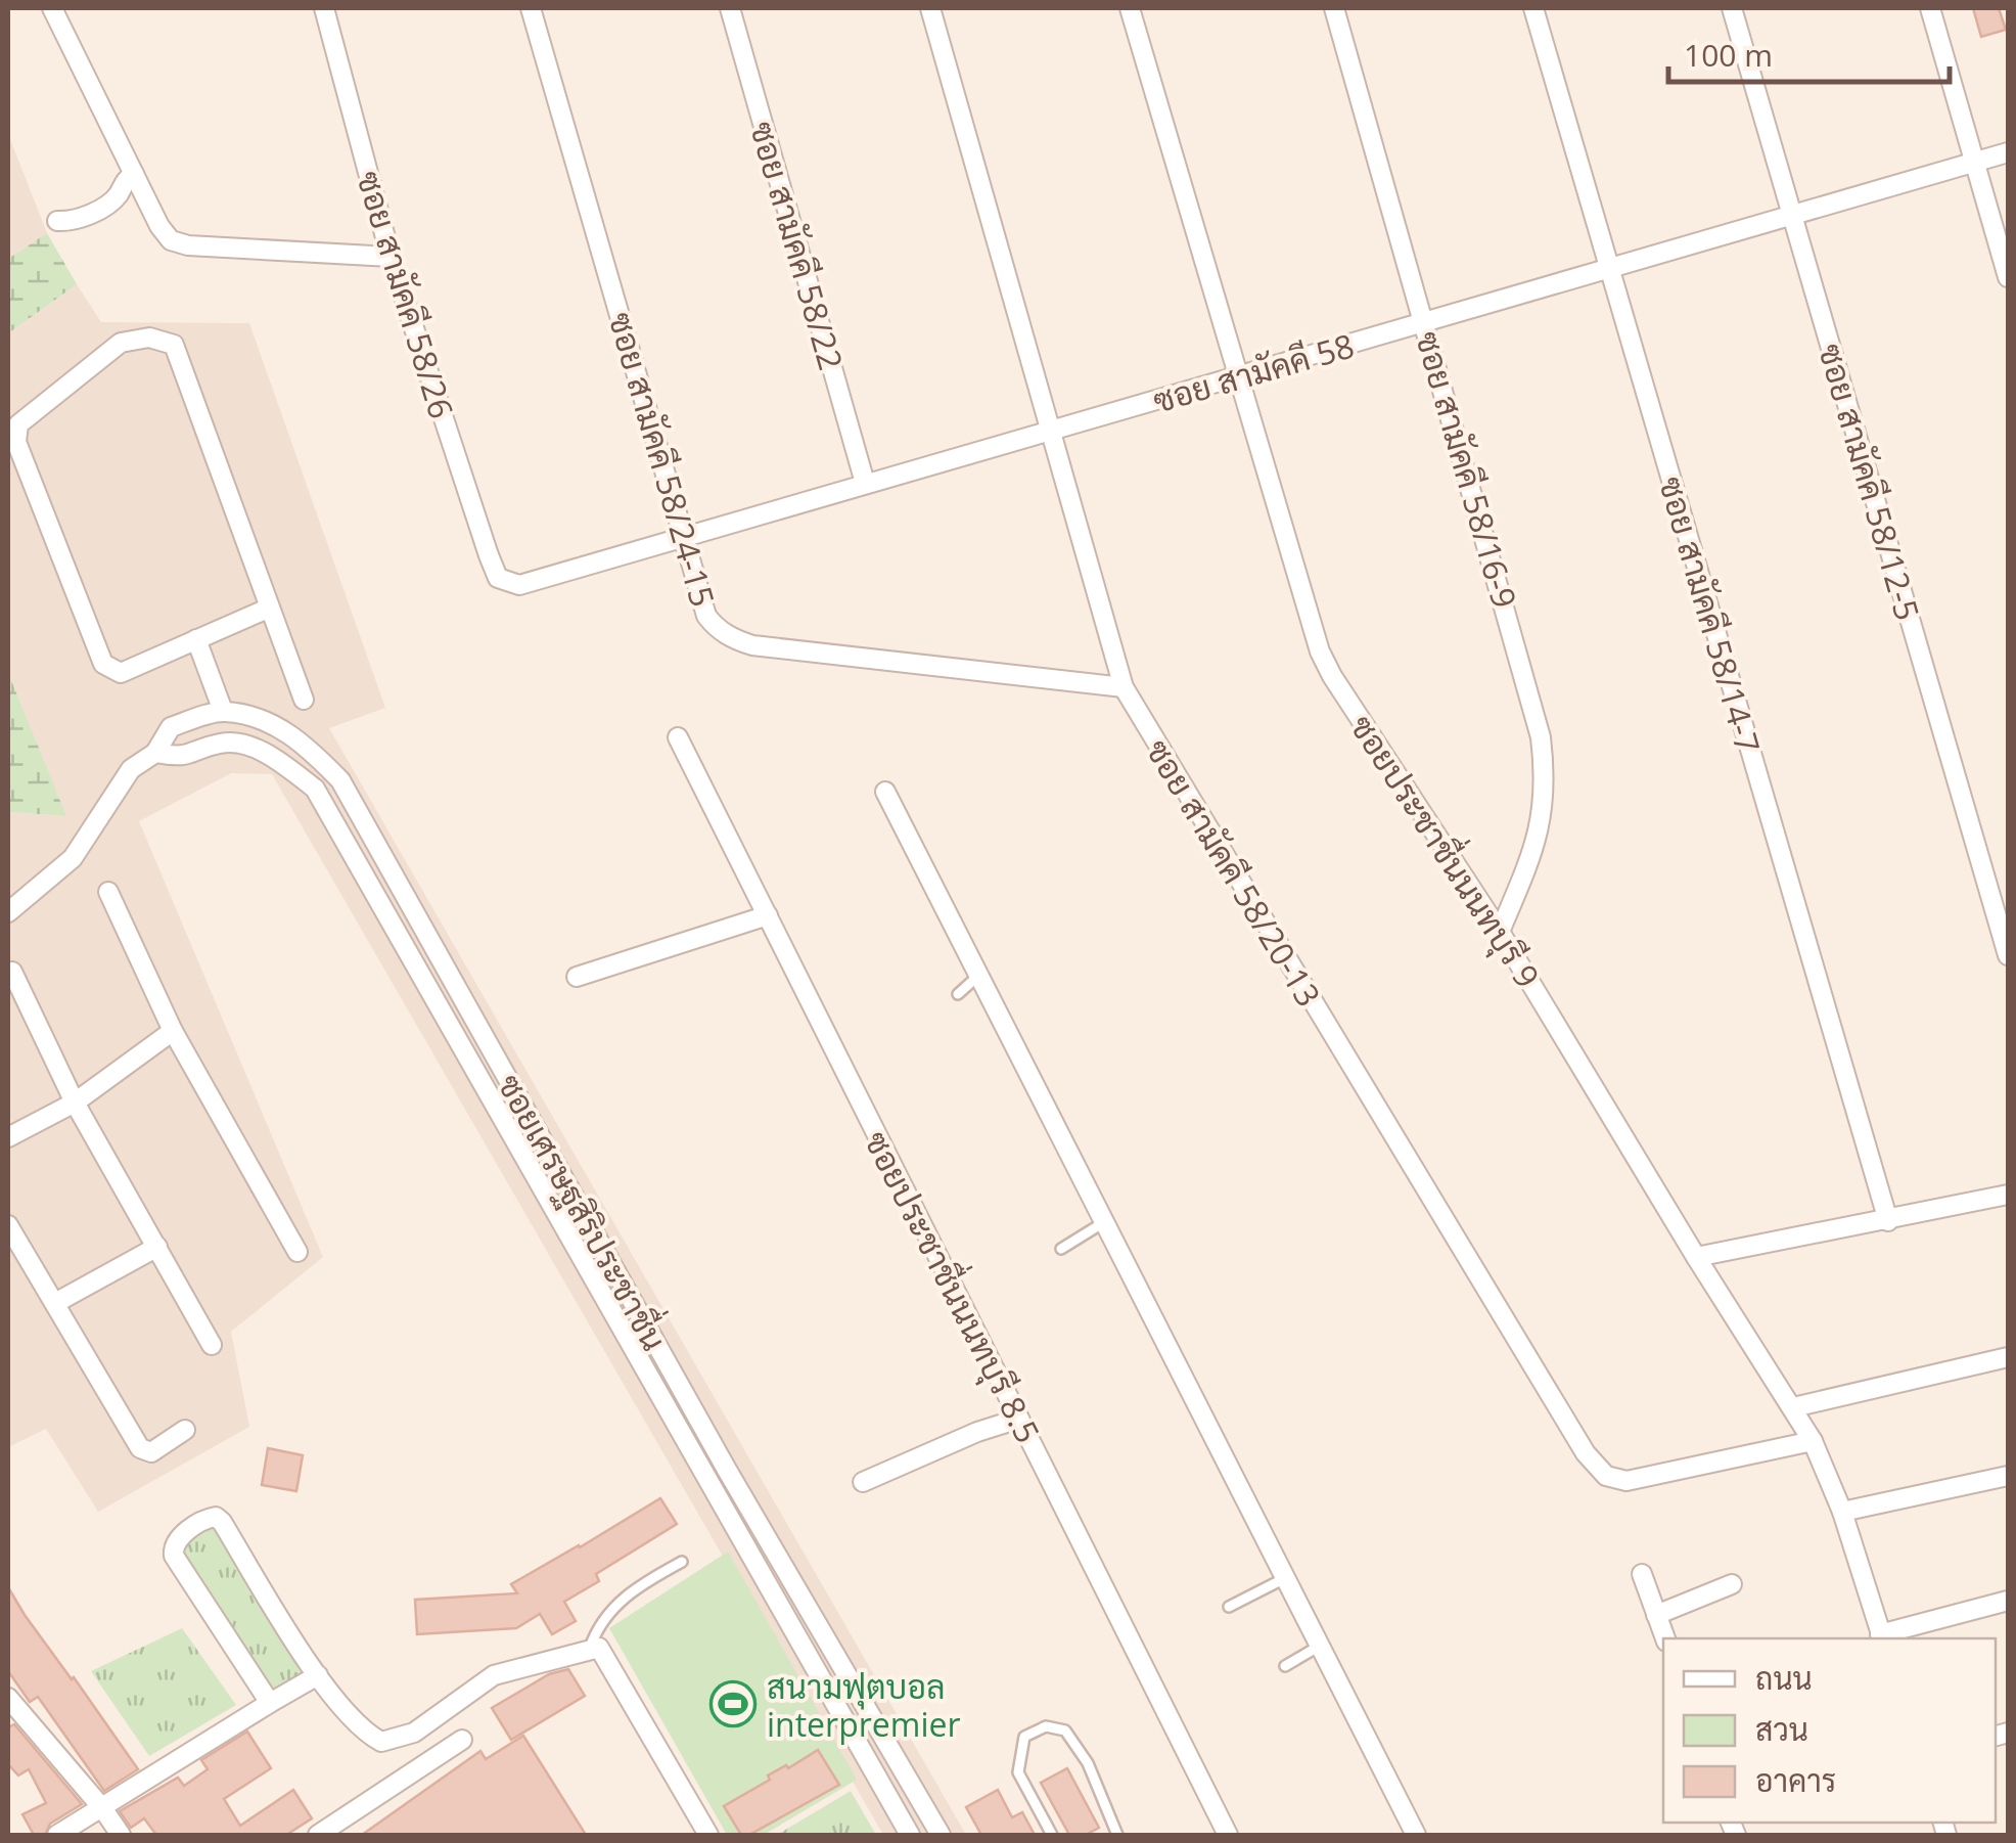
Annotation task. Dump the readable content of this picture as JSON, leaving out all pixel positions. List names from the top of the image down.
{
  "streets": {
    "street": [
      "ซอย สามัคคี 58/22",
      "ซอย สามัคคี 58/26",
      "ซอย สามัคคี 58",
      "ซอย สามัคคี 58/24-15",
      "ซอย สามัคคี 58/16-9",
      "ซอย สามัคคี 58/12-5",
      "ซอย สามัคคี 58/14-7",
      "ซอยประชาชื่นนนทบุรี 9",
      "ซอย สามัคคี 58/20-13",
      "ซอยเศรษฐสิริประชาชื่น",
      "ซอยประชาชื่นนนทบุรี 8.5"
    ]
  },
  "crossings": [
    ["ซอย สามัคคี 58/22", "ซอย สามัคคี 58"],
    ["ซอย สามัคคี 58/26", "ซอย สามัคคี 58"],
    ["ซอย สามัคคี 58", "ซอย สามัคคี 58/24-15"],
    ["ซอย สามัคคี 58", "ซอย สามัคคี 58/16-9"],
    ["ซอย สามัคคี 58", "ซอย สามัคคี 58/12-5"],
    ["ซอย สามัคคี 58", "ซอย สามัคคี 58/14-7"],
    ["ซอย สามัคคี 58", "ซอยประชาชื่นนนทบุรี 9"],
    ["ซอย สามัคคี 58", "ซอย สามัคคี 58/20-13"],
    ["ซอย สามัคคี 58/24-15", "ซอย สามัคคี 58/20-13"],
    ["ซอย สามัคคี 58/16-9", "ซอยประชาชื่นนนทบุรี 9"],
    ["ซอยประชาชื่นนนทบุรี 9", "ซอย สามัคคี 58/20-13"]
  ],
  "places": {
    "sports": ["สนามฟุตบอล interpremier"]
  },
  "legend": ["ถนน", "สวน", "อาคาร"],
  "scale_bar": "100 m"
}
